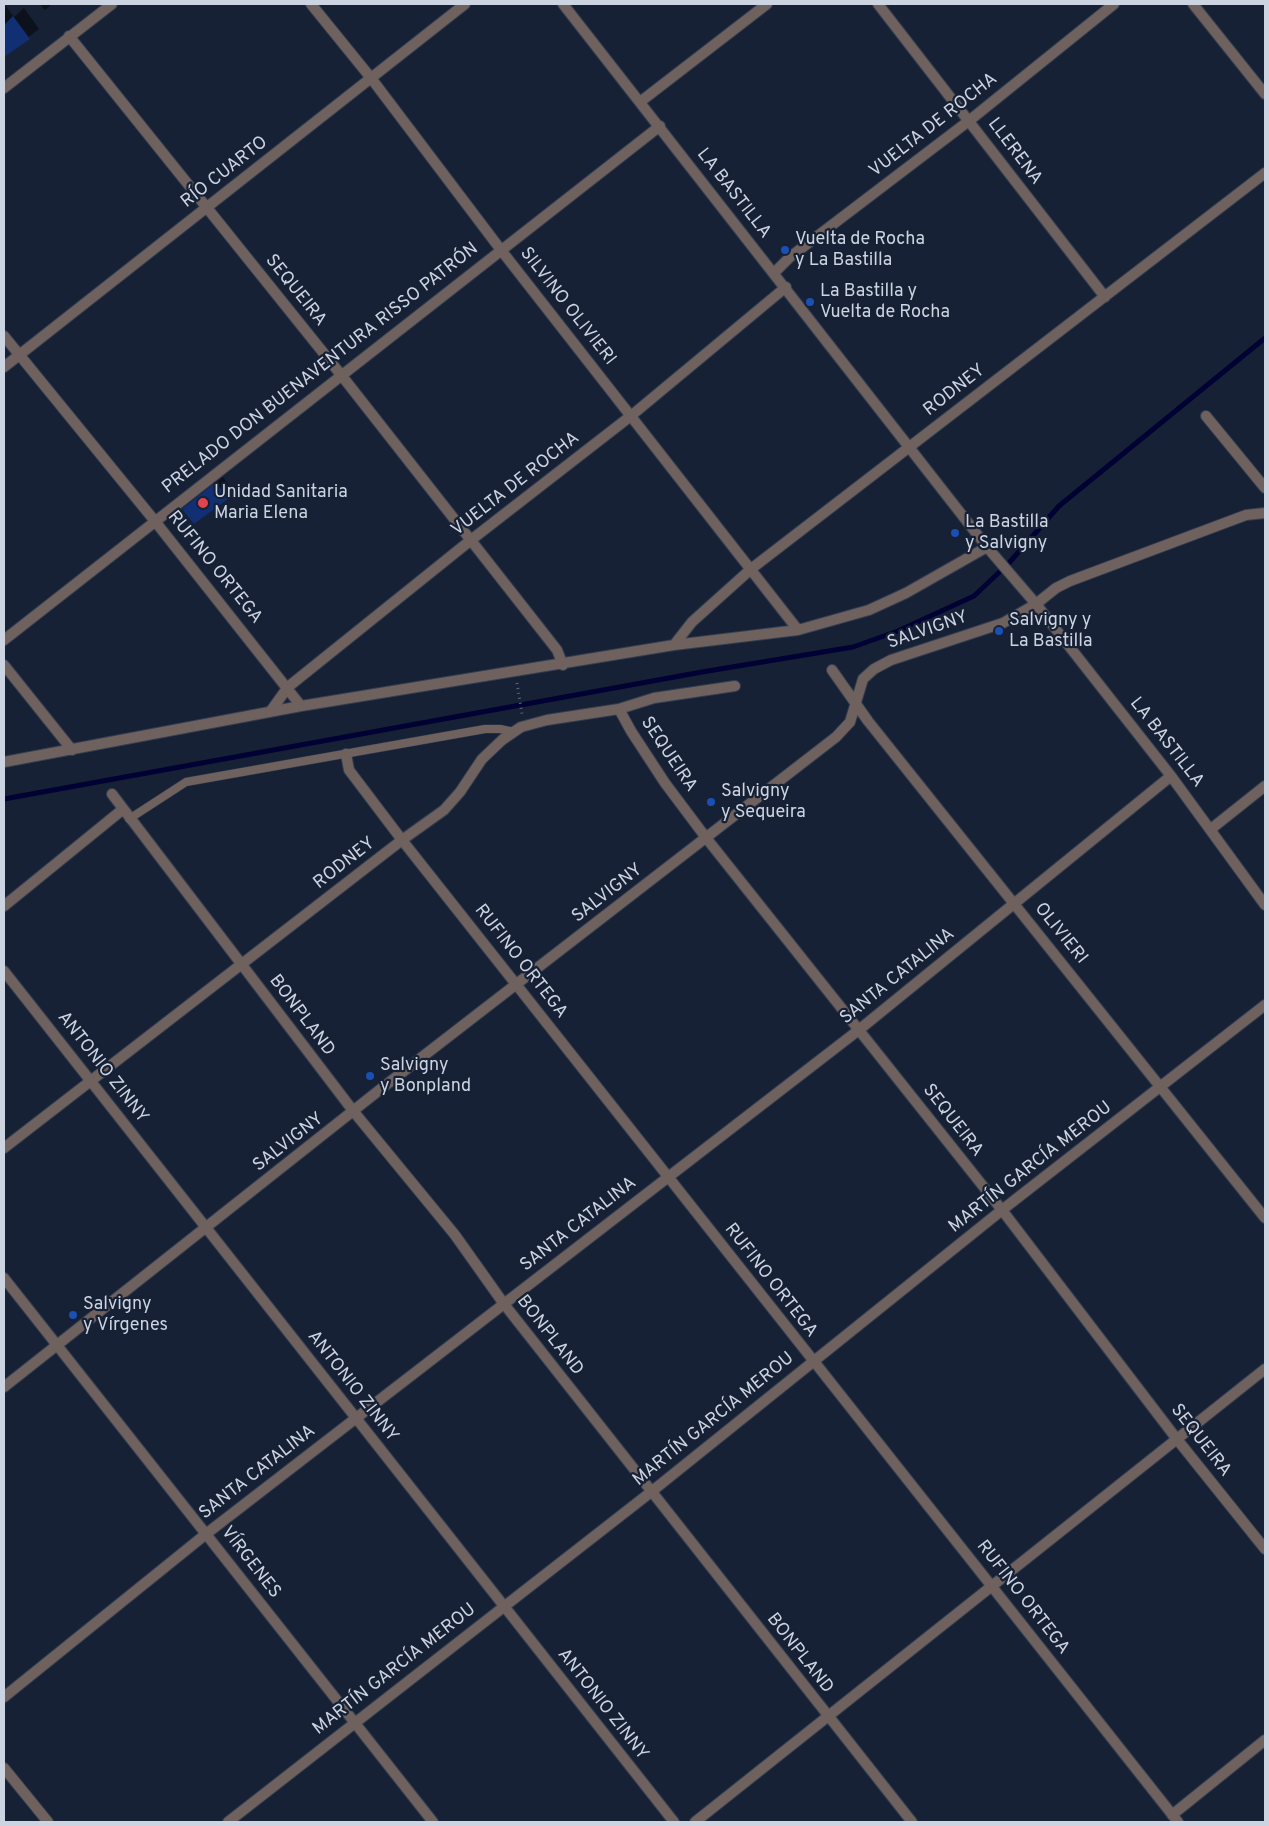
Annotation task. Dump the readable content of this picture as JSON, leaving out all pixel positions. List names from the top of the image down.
{
  "streets": {
    "street": [
      "VUELTA DE ROCHA",
      "LLERENA",
      "RÍO CUARTO",
      "LA BASTILLA",
      "SEQUEIRA",
      "SILVINO OLIVIERI",
      "PRELADO DON BUENAVENTURA RISSO PATRÓN",
      "RODNEY",
      "RUFINO ORTEGA",
      "SALVIGNY",
      "OLIVIERI",
      "SANTA CATALINA",
      "BONPLAND",
      "ANTONIO ZINNY",
      "MARTÍN GARCÍA MEROU",
      "VÍRGENES"
    ]
  },
  "crossings": [
    ["VUELTA DE ROCHA", "LLERENA"],
    ["VUELTA DE ROCHA", "LA BASTILLA"],
    ["VUELTA DE ROCHA", "SEQUEIRA"],
    ["VUELTA DE ROCHA", "SILVINO OLIVIERI"],
    ["VUELTA DE ROCHA", "RUFINO ORTEGA"],
    ["LLERENA", "RODNEY"],
    ["RÍO CUARTO", "SEQUEIRA"],
    ["RÍO CUARTO", "SILVINO OLIVIERI"],
    ["RÍO CUARTO", "RUFINO ORTEGA"],
    ["LA BASTILLA", "PRELADO DON BUENAVENTURA RISSO PATRÓN"],
    ["LA BASTILLA", "RODNEY"],
    ["LA BASTILLA", "SALVIGNY"],
    ["LA BASTILLA", "SANTA CATALINA"],
    ["SEQUEIRA", "PRELADO DON BUENAVENTURA RISSO PATRÓN"],
    ["SEQUEIRA", "RODNEY"],
    ["SEQUEIRA", "SALVIGNY"],
    ["SEQUEIRA", "SANTA CATALINA"],
    ["SEQUEIRA", "MARTÍN GARCÍA MEROU"],
    ["SILVINO OLIVIERI", "PRELADO DON BUENAVENTURA RISSO PATRÓN"],
    ["SILVINO OLIVIERI", "RODNEY"],
    ["PRELADO DON BUENAVENTURA RISSO PATRÓN", "RUFINO ORTEGA"],
    ["RODNEY", "RUFINO ORTEGA"],
    ["RODNEY", "BONPLAND"],
    ["RODNEY", "ANTONIO ZINNY"],
    ["RUFINO ORTEGA", "SALVIGNY"],
    ["RUFINO ORTEGA", "SANTA CATALINA"],
    ["RUFINO ORTEGA", "MARTÍN GARCÍA MEROU"],
    ["SALVIGNY", "OLIVIERI"],
    ["SALVIGNY", "BONPLAND"],
    ["SALVIGNY", "ANTONIO ZINNY"],
    ["SALVIGNY", "VÍRGENES"],
    ["OLIVIERI", "SANTA CATALINA"],
    ["OLIVIERI", "MARTÍN GARCÍA MEROU"],
    ["SANTA CATALINA", "BONPLAND"],
    ["SANTA CATALINA", "ANTONIO ZINNY"],
    ["SANTA CATALINA", "VÍRGENES"],
    ["BONPLAND", "MARTÍN GARCÍA MEROU"],
    ["ANTONIO ZINNY", "MARTÍN GARCÍA MEROU"],
    ["MARTÍN GARCÍA MEROU", "VÍRGENES"]
  ],
  "places": [
    "Vuelta de Rocha y La Bastilla",
    "La Bastilla y Vuelta de Rocha",
    "Unidad Sanitaria Maria Elena",
    "La Bastilla y Salvigny",
    "Salvigny y La Bastilla",
    "Salvigny y Sequeira",
    "Salvigny y Bonpland",
    "Salvigny y Vírgenes"
  ]
}
